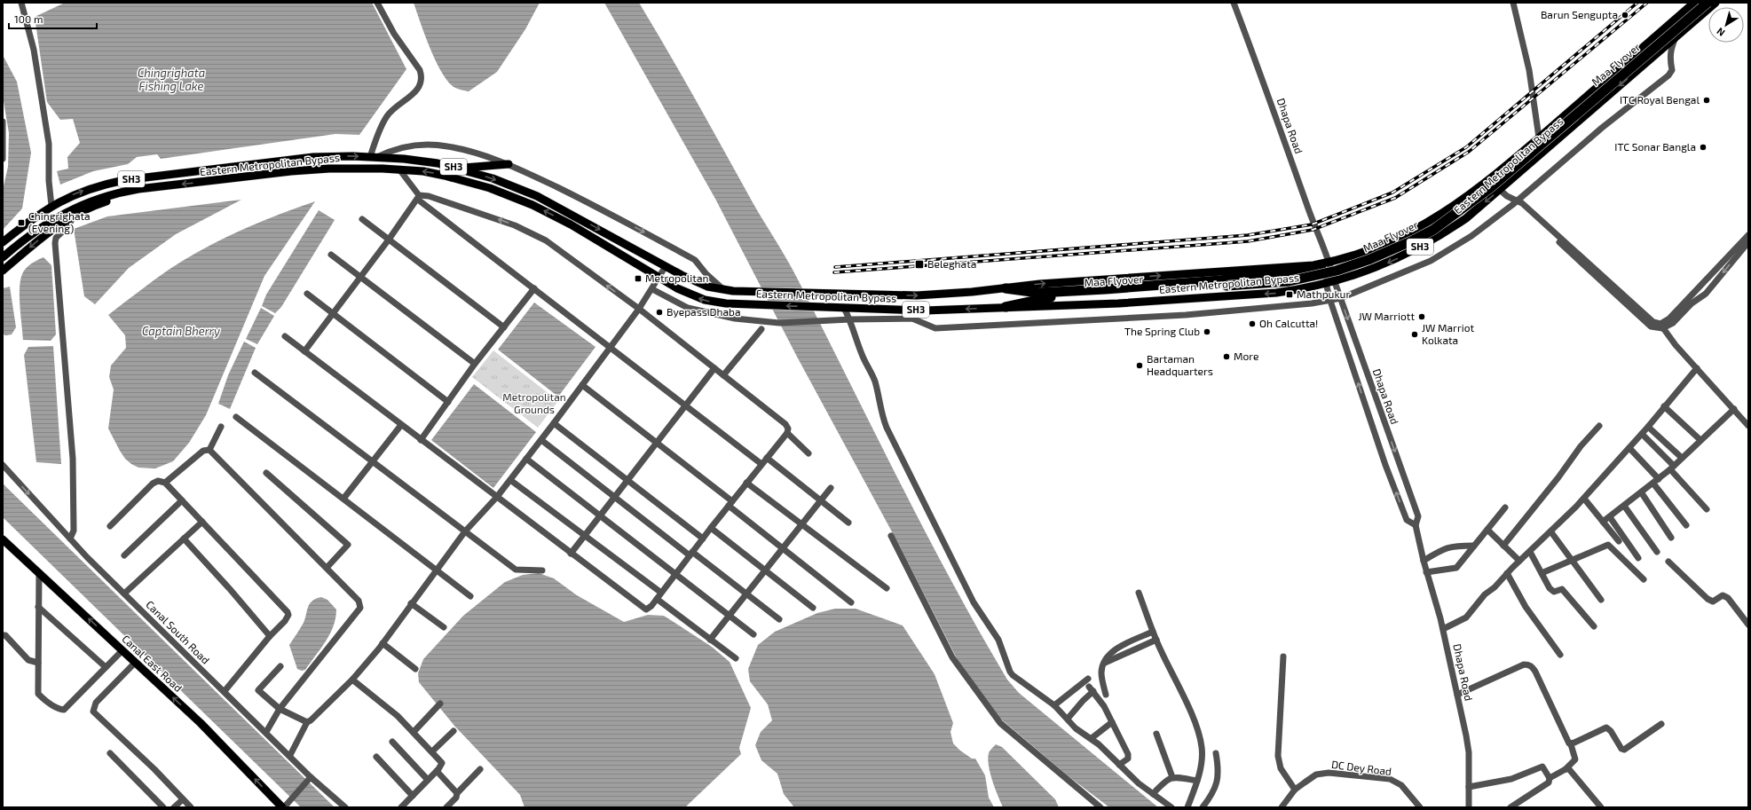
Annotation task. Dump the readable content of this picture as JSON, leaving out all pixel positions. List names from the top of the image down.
{
  "streets": {
    "highway": ["Maa Flyover"],
    "main road": ["Eastern Metropolitan Bypass", "SH3", "Canal East Road"],
    "street": ["Dhapa Road", "Canal South Road", "DC Dey Road"]
  },
  "crossings": [
    ["Maa Flyover", "Eastern Metropolitan Bypass"],
    ["Dhapa Road", "Eastern Metropolitan Bypass"],
    ["Dhapa Road", "SH3"],
    ["Eastern Metropolitan Bypass", "SH3"]
  ],
  "one_way": ["Canal East Road"],
  "water": ["Chingrighata Fishing Lake", "Captain Bherry"],
  "parks": ["Metropolitan Grounds"],
  "places": {
    "other": [
      "Barun Sengupta",
      "ITC Royal Bengal",
      "ITC Sonar Bangla",
      "Byepass Dhaba",
      "JW Marriott",
      "Oh Calcutta!",
      "The Spring Club",
      "JW Marriot Kolkata",
      "More",
      "Bartaman Headquarters"
    ],
    "transit": [
      "Chingrighata (Evening)",
      "Beleghata",
      "Metropolitan",
      "Mathpukur"
    ]
  },
  "scale_bar": "100 m",
  "north": "bottom left"
}
